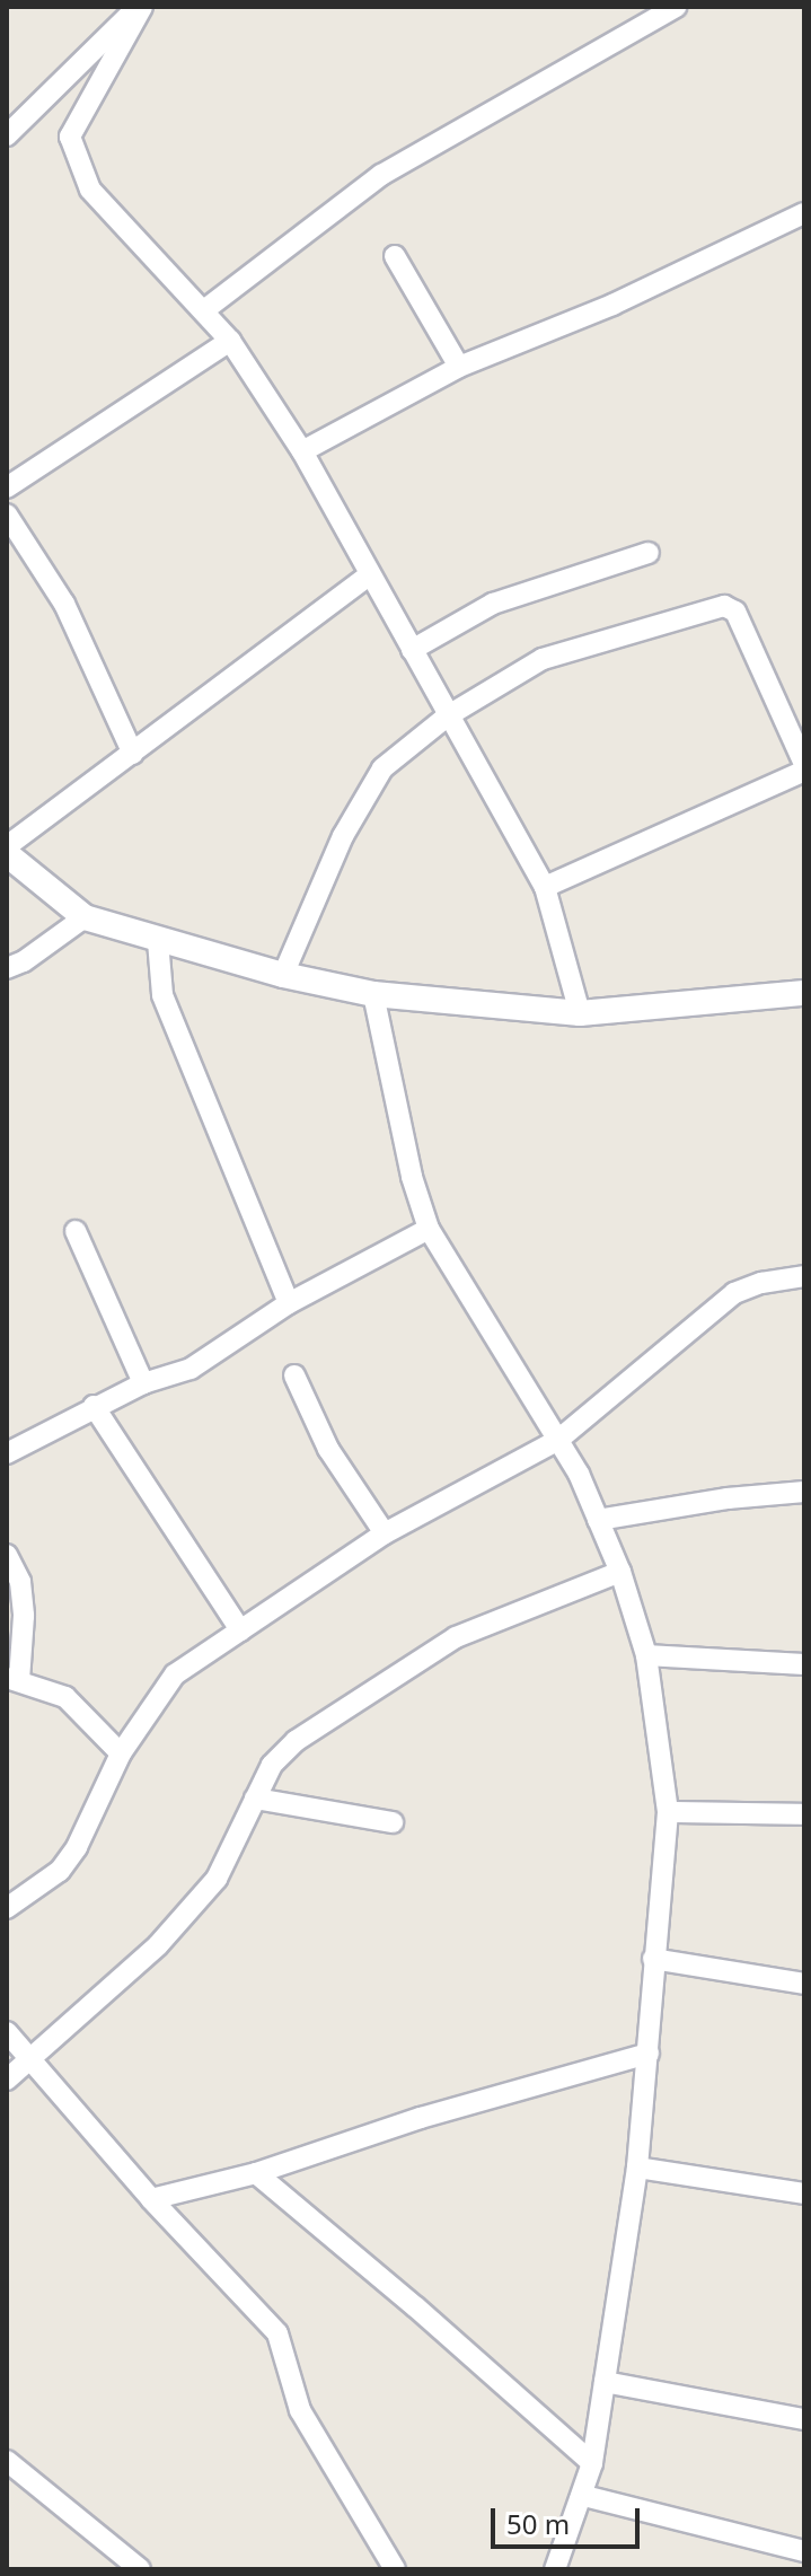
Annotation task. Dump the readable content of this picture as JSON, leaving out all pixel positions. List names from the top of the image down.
{
  "scale_bar": "50 m"
}
